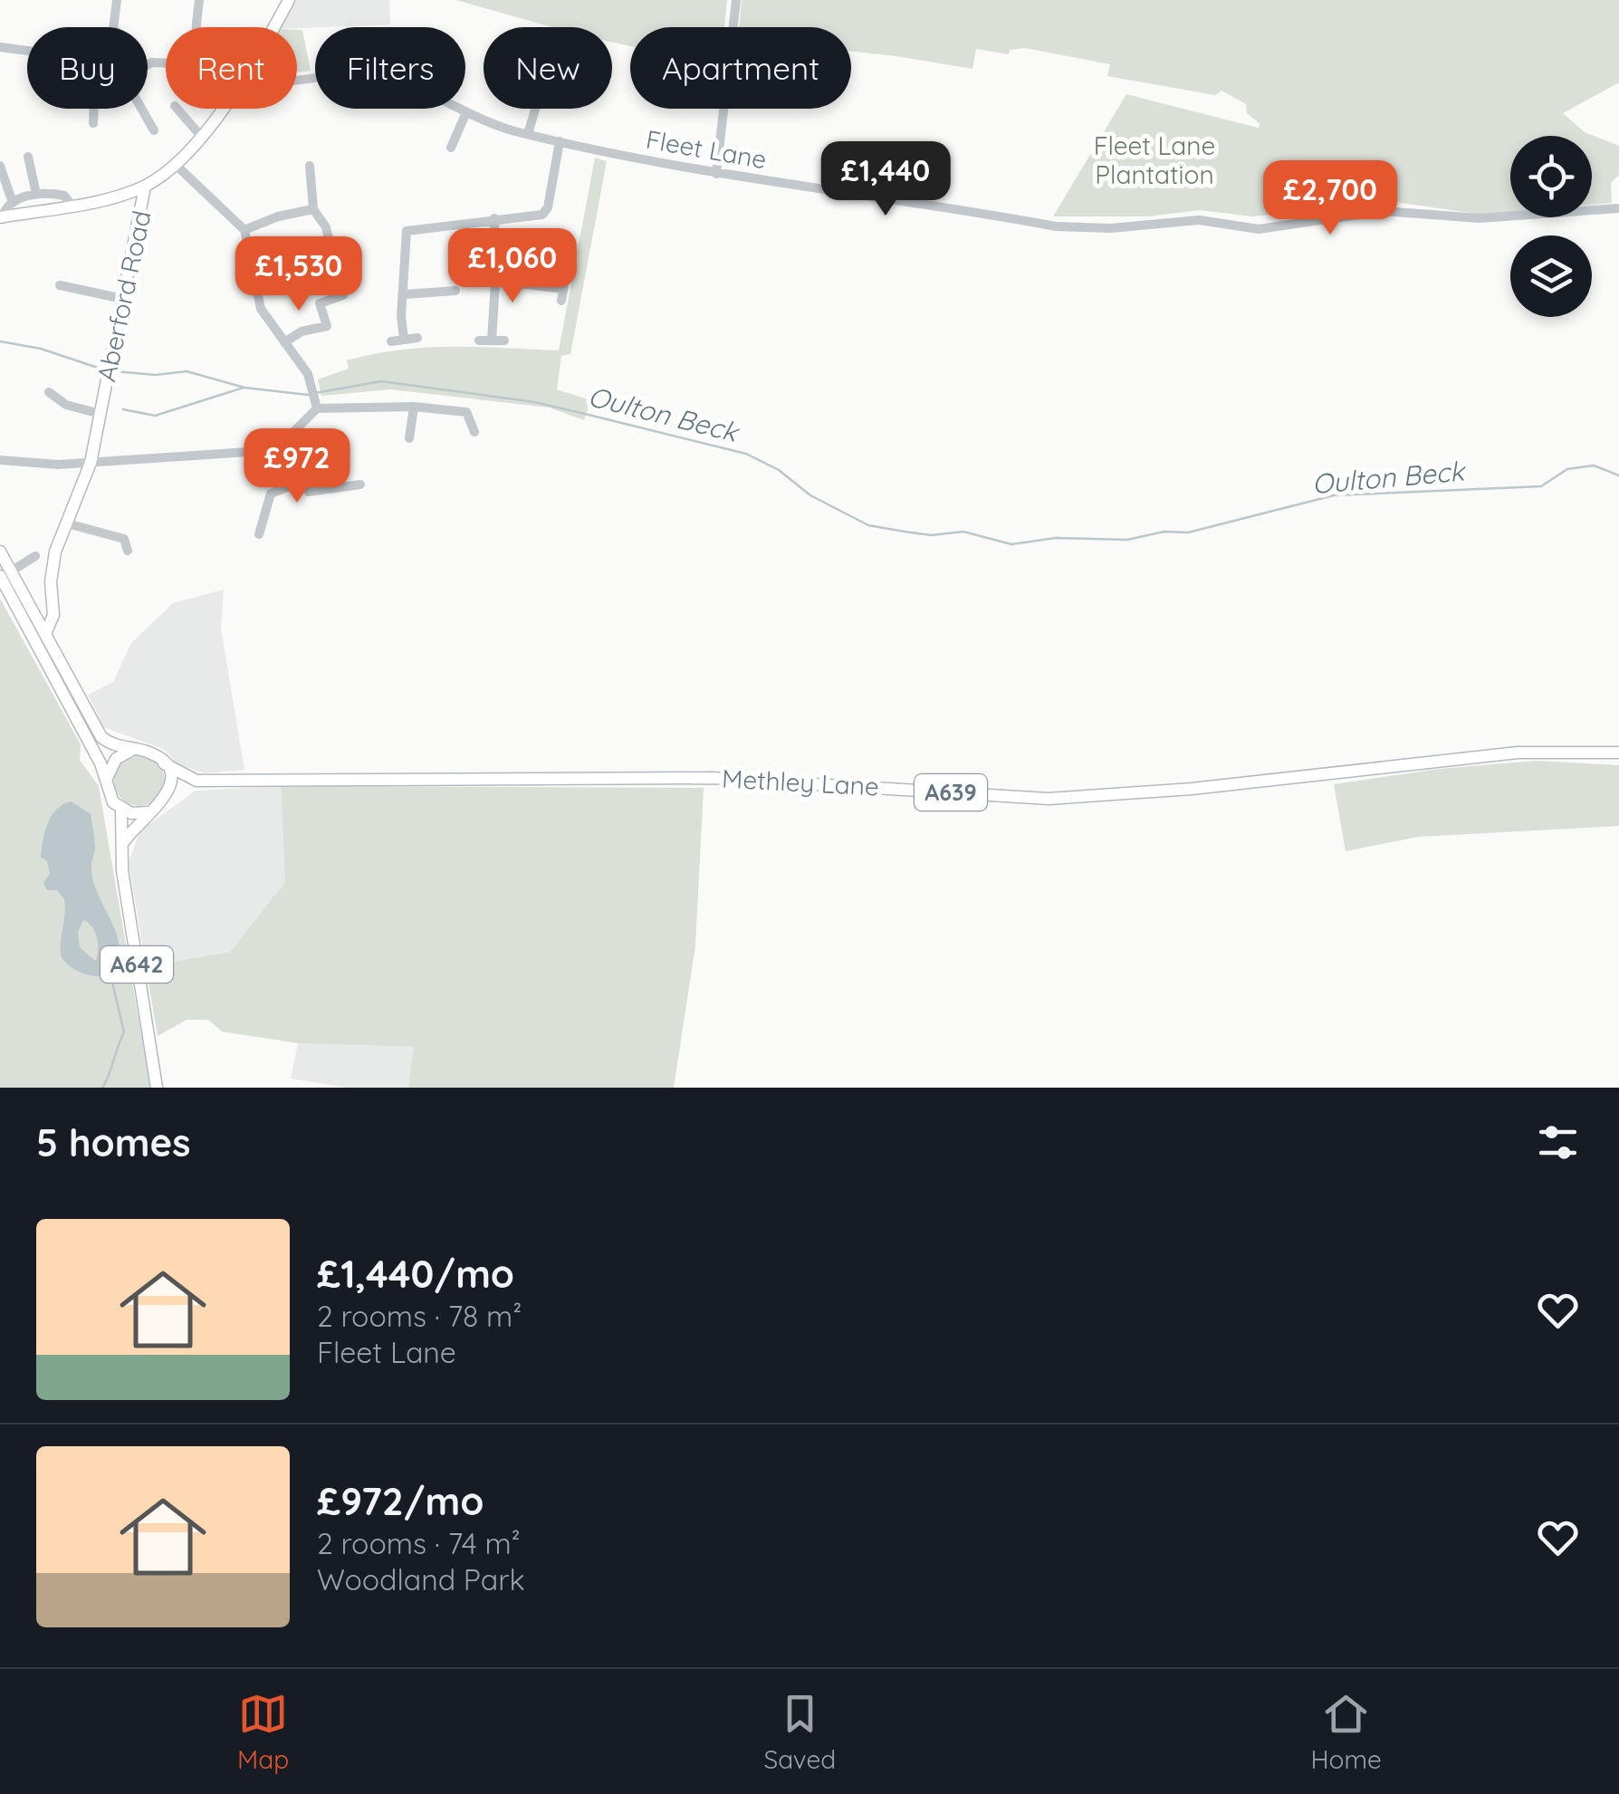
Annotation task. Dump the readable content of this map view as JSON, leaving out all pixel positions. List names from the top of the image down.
{
  "streets": {
    "main road": [
      "Aberford Road",
      "Methley Lane",
      "A639",
      "A642"
    ],
    "street": ["Fleet Lane"]
  },
  "crossings": [
    ["Aberford Road", "A642"],
    ["Methley Lane", "A642"]
  ],
  "water": ["Oulton Beck"],
  "parks": ["Fleet Lane Plantation"],
  "page": {
    "chip": [
      "Buy",
      "Rent",
      "Filters",
      "New",
      "Apartment"
    ],
    "price": [
      "£1,440",
      "£2,700",
      "£1,060",
      "£1,530",
      "£972"
    ],
    "heading": "5 homes",
    "list": [
      {
        "name": "£1,440/mo",
        "note": "2 rooms · 78 m² · Fleet Lane"
      },
      {
        "name": "£972/mo",
        "note": "2 rooms · 74 m² · Woodland Park"
      }
    ],
    "tabs": ["Map", "Saved", "Home"]
  }
}
